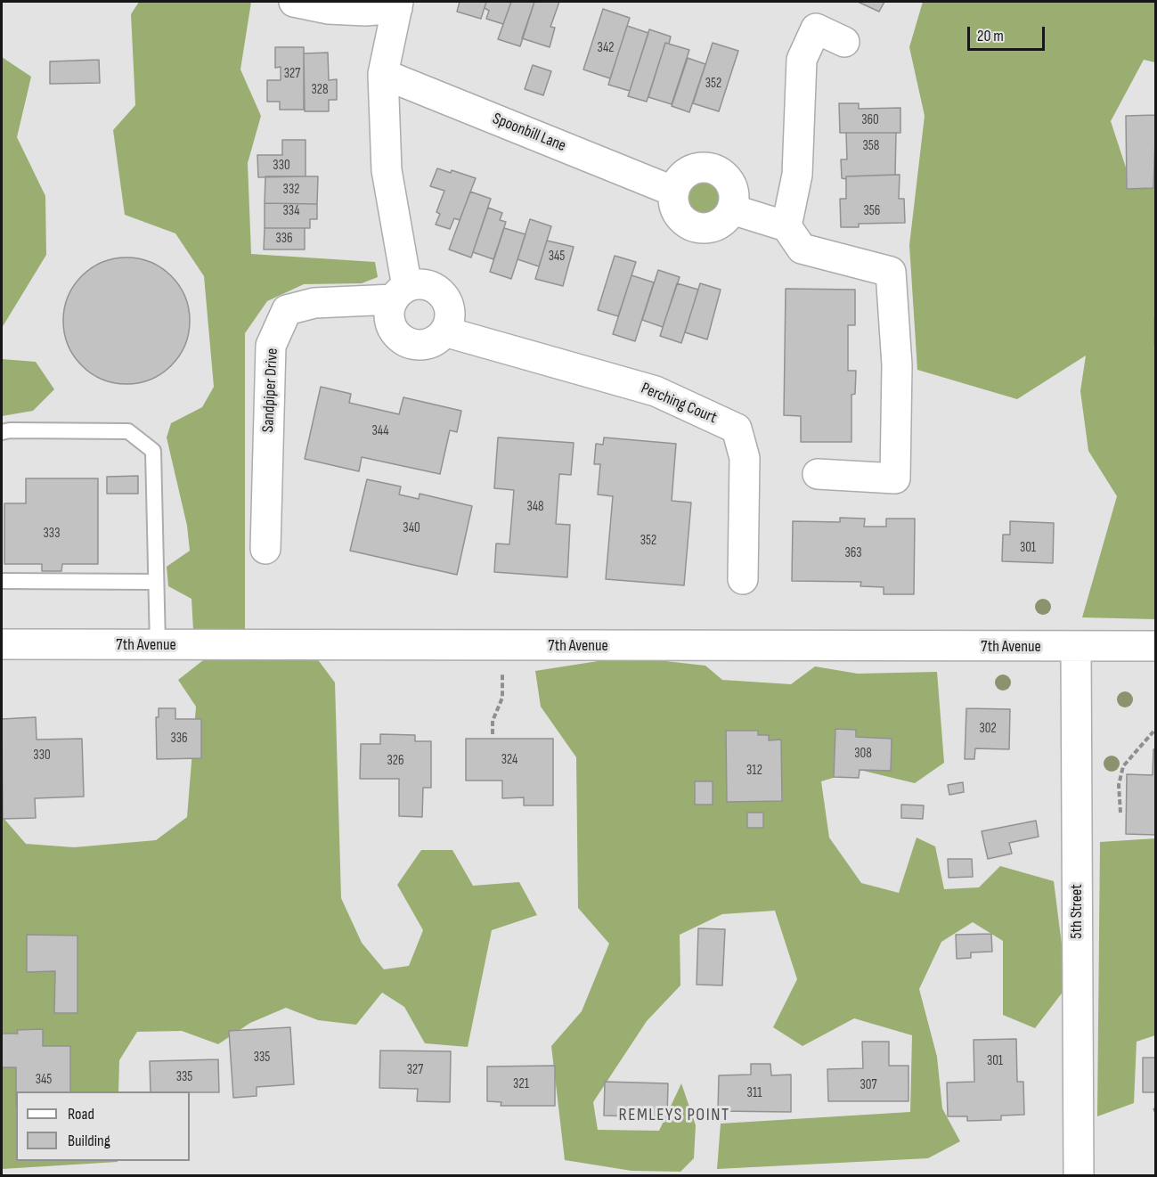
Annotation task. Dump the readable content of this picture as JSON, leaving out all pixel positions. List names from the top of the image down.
{
  "streets": {
    "street": [
      "Spoonbill Lane",
      "Sandpiper Drive",
      "Perching Court",
      "7th Avenue",
      "5th Street"
    ]
  },
  "crossings": [
    ["Sandpiper Drive", "Perching Court"],
    ["7th Avenue", "5th Street"]
  ],
  "districts": ["REMLEYS POINT"],
  "house_numbers": [
    "342",
    "327",
    "352",
    "328",
    "360",
    "358",
    "330",
    "332",
    "334",
    "356",
    "336",
    "345",
    "344",
    "348",
    "340",
    "333",
    "352",
    "301",
    "363",
    "302",
    "336",
    "308",
    "330",
    "324",
    "326",
    "312",
    "335",
    "301",
    "327",
    "335",
    "345",
    "321",
    "307",
    "311"
  ],
  "legend": ["Road", "Building"],
  "scale_bar": "20 m"
}
